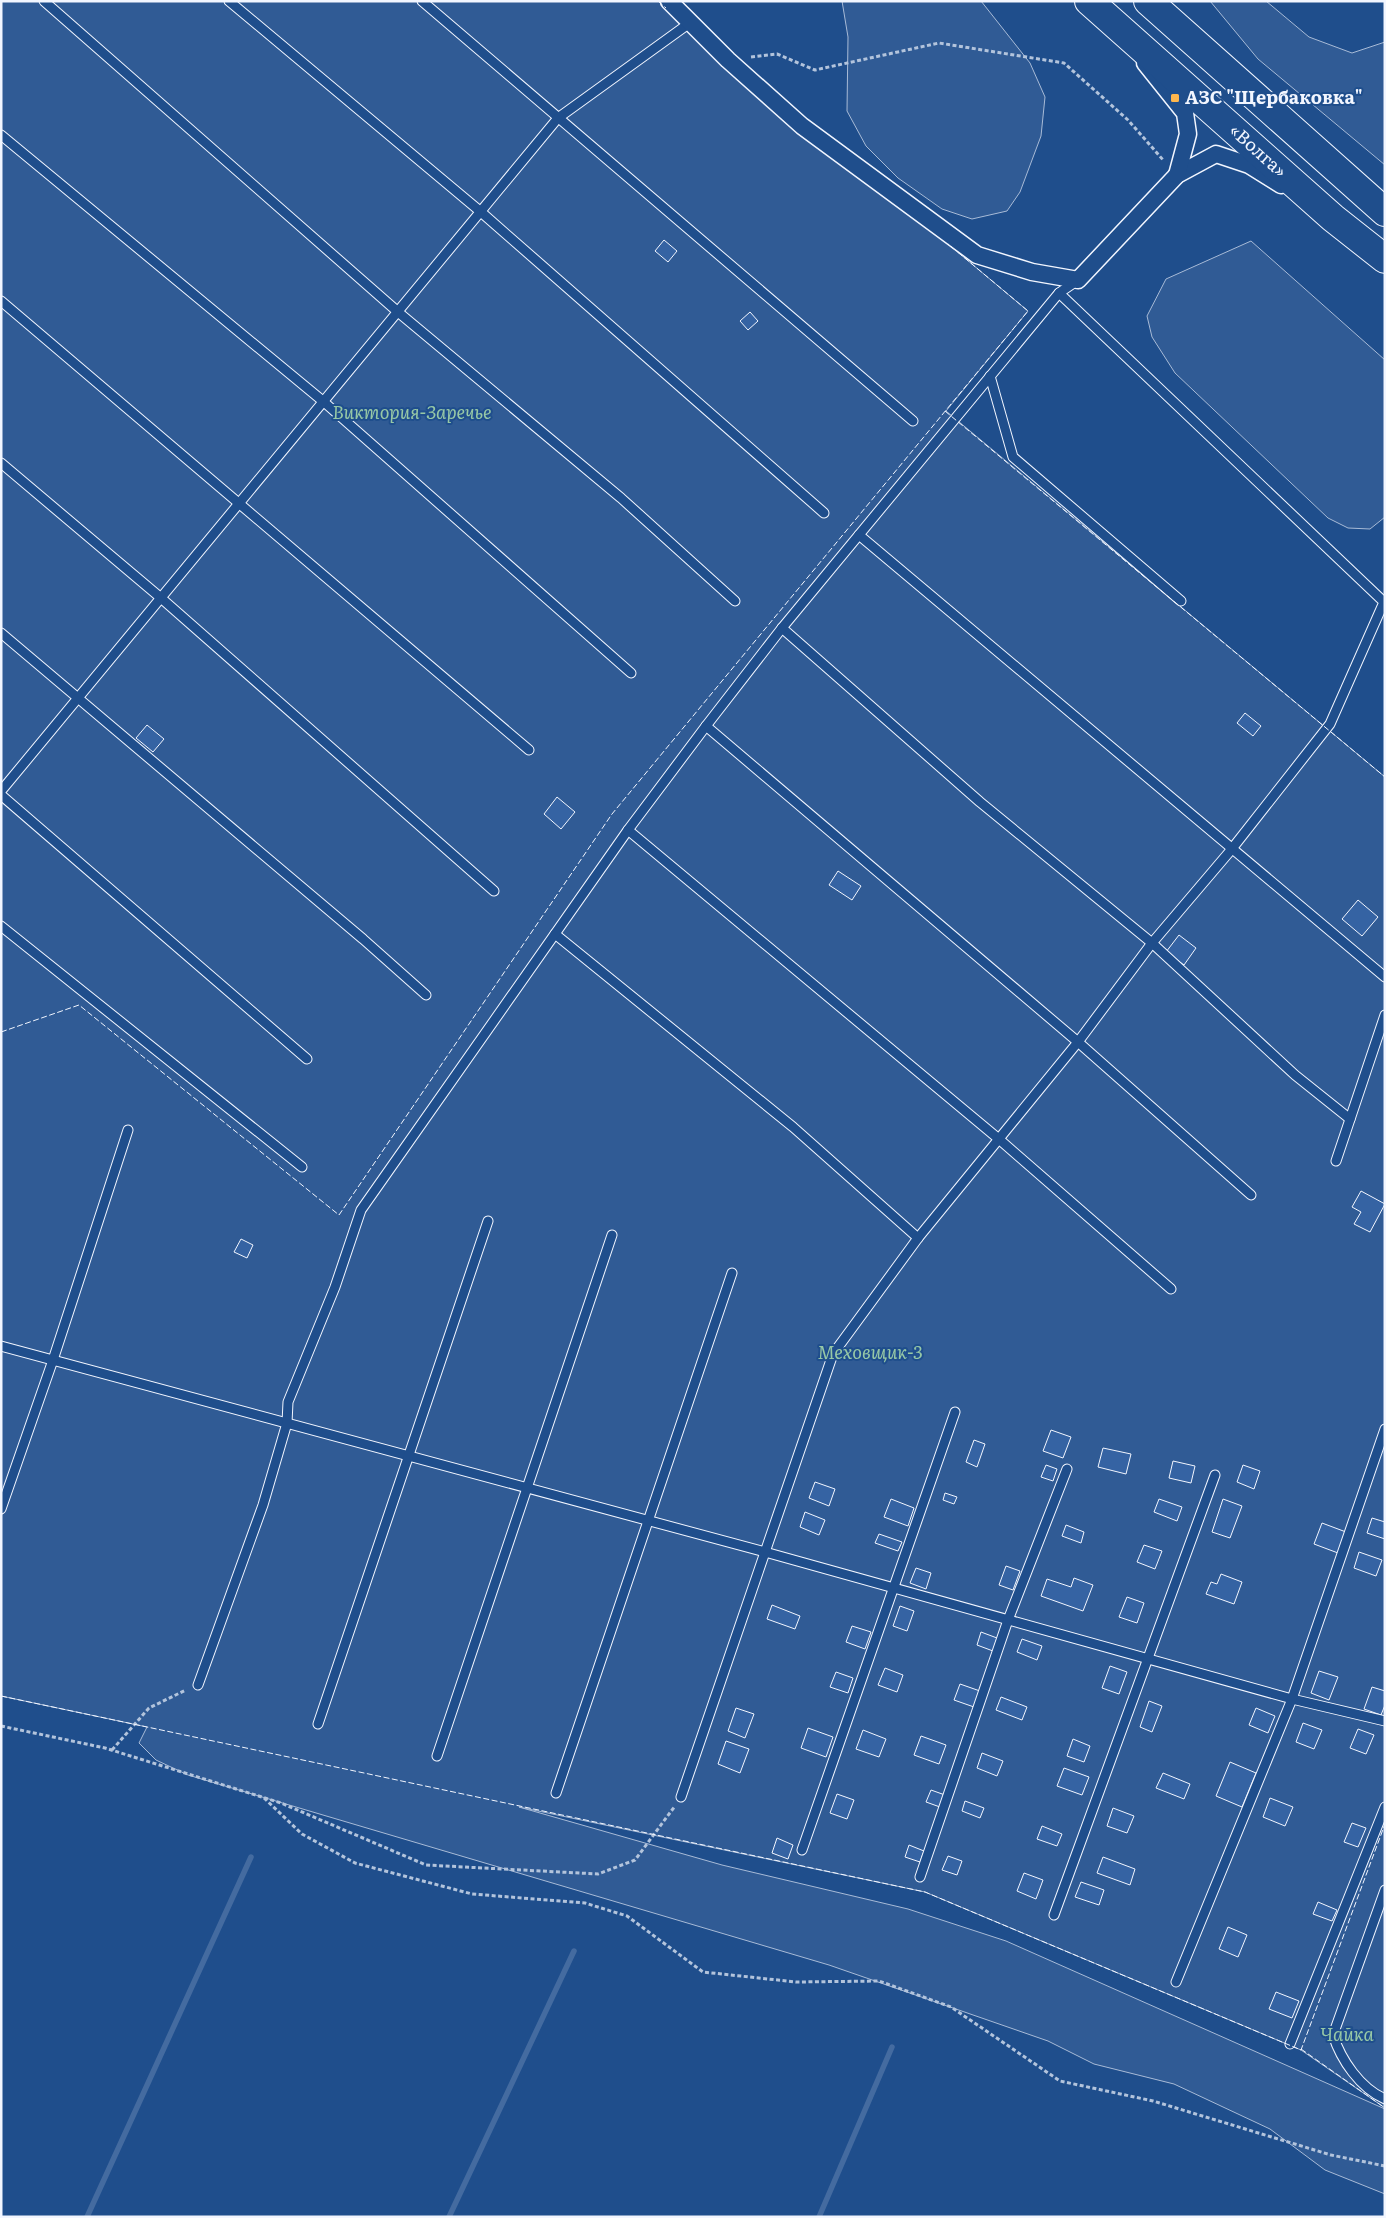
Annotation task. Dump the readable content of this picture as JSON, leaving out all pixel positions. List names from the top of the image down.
{
  "streets": {
    "highway": ["«Волга»"]
  },
  "parks": ["Виктория-Заречье", "Меховщик-3", "Чайка"],
  "places": {
    "transit": ["АЗС \"Щербаковка\""]
  }
}
